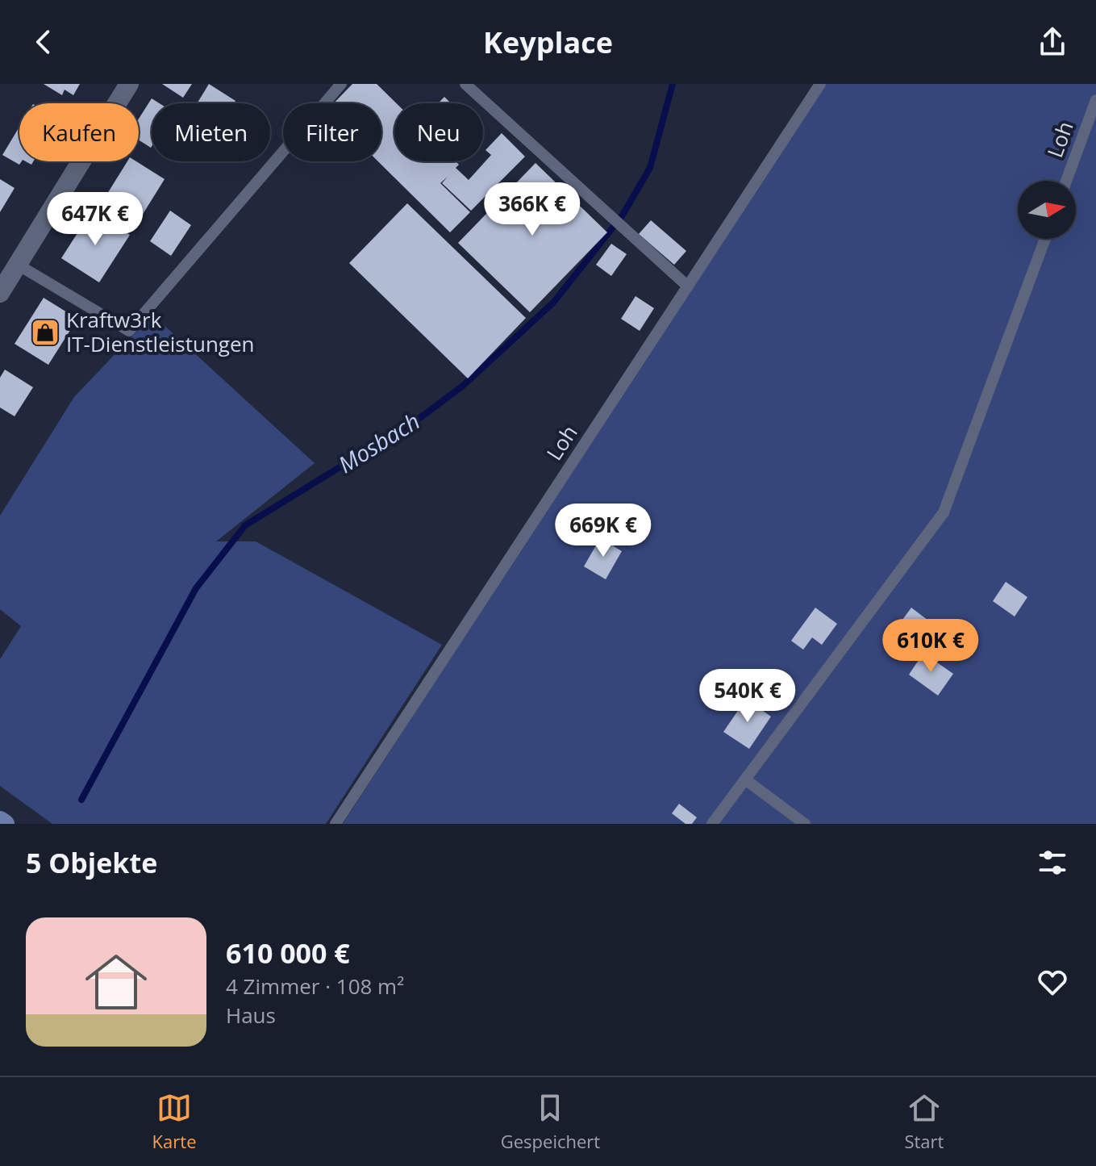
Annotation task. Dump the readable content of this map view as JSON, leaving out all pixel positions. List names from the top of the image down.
{
  "streets": {
    "lane": ["Loh"]
  },
  "water": ["Mosbach"],
  "places": {
    "shop": ["Kraftw3rk IT-Dienstleistungen"]
  },
  "north": "right",
  "page": {
    "header": "Keyplace",
    "chip": [
      "Kaufen",
      "Mieten",
      "Filter",
      "Neu"
    ],
    "price": [
      "366K €",
      "647K €",
      "669K €",
      "610K €",
      "540K €"
    ],
    "heading": "5 Objekte",
    "list": [
      {
        "name": "610 000 €",
        "note": "4 Zimmer · 108 m² · Haus"
      }
    ],
    "tabs": ["Karte", "Gespeichert", "Start"]
  }
}
